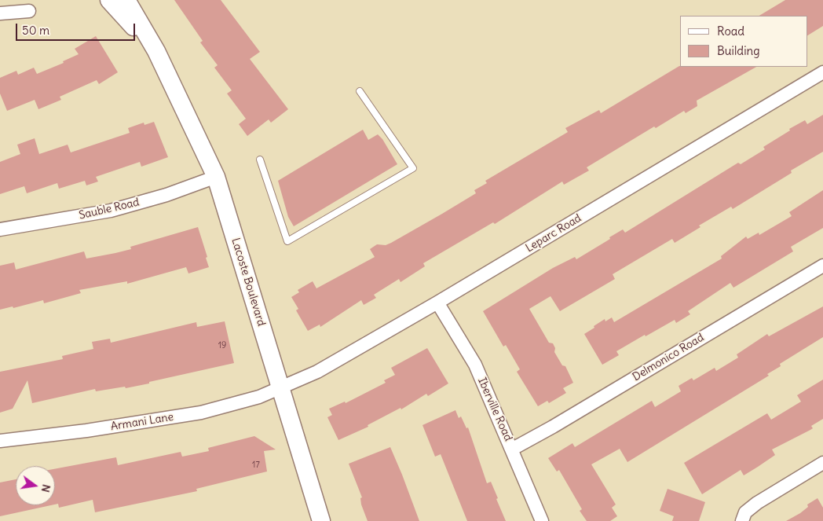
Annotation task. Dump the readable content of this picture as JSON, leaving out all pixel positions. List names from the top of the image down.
{
  "streets": {
    "street": [
      "Sauble Road",
      "Leparc Road",
      "Lacoste Boulevard",
      "Delmonico Road",
      "Iberville Road",
      "Armani Lane"
    ]
  },
  "crossings": [
    ["Sauble Road", "Lacoste Boulevard"],
    ["Leparc Road", "Lacoste Boulevard"],
    ["Leparc Road", "Iberville Road"],
    ["Leparc Road", "Armani Lane"],
    ["Lacoste Boulevard", "Armani Lane"],
    ["Delmonico Road", "Iberville Road"]
  ],
  "house_numbers": ["19", "17"],
  "legend": ["Road", "Building"],
  "scale_bar": "50 m",
  "north": "right"
}
